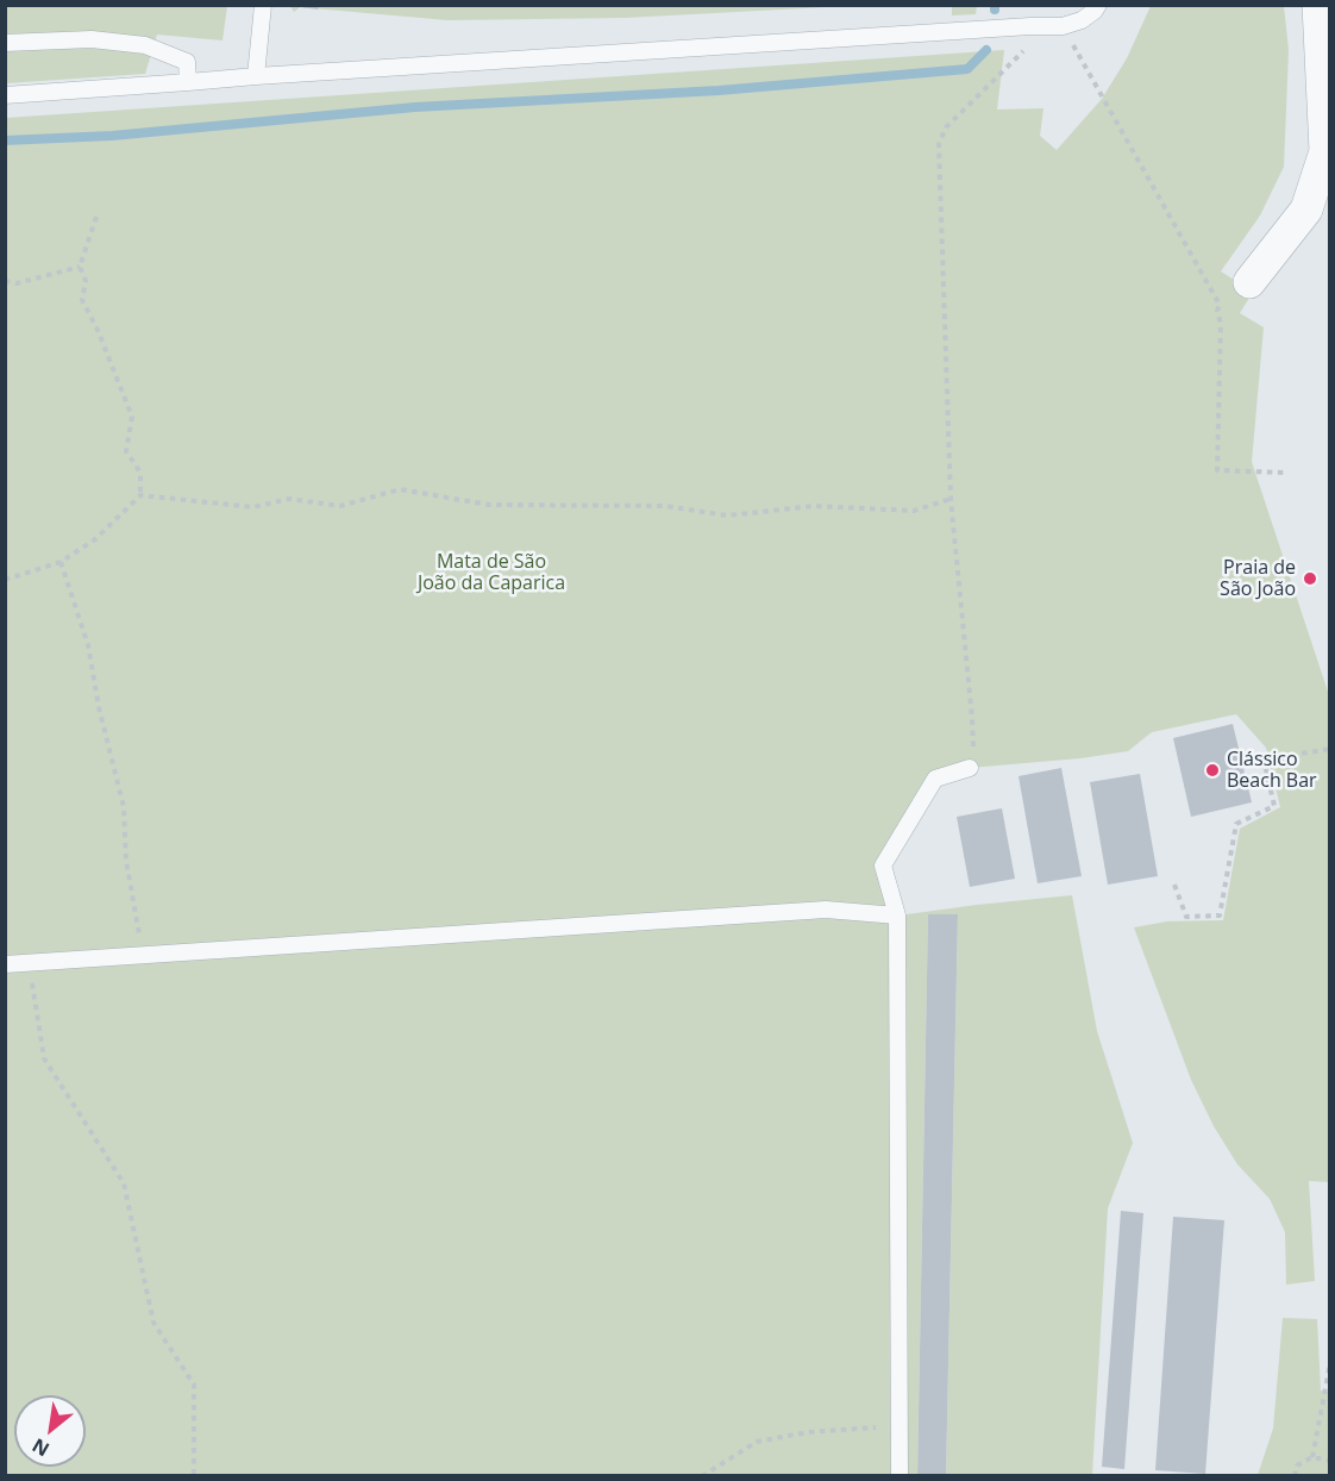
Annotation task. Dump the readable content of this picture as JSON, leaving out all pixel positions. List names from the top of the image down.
{
  "parks": ["Mata de São João da Caparica"],
  "places": ["Praia de São João", "Clássico Beach Bar"],
  "north": "bottom left"
}
